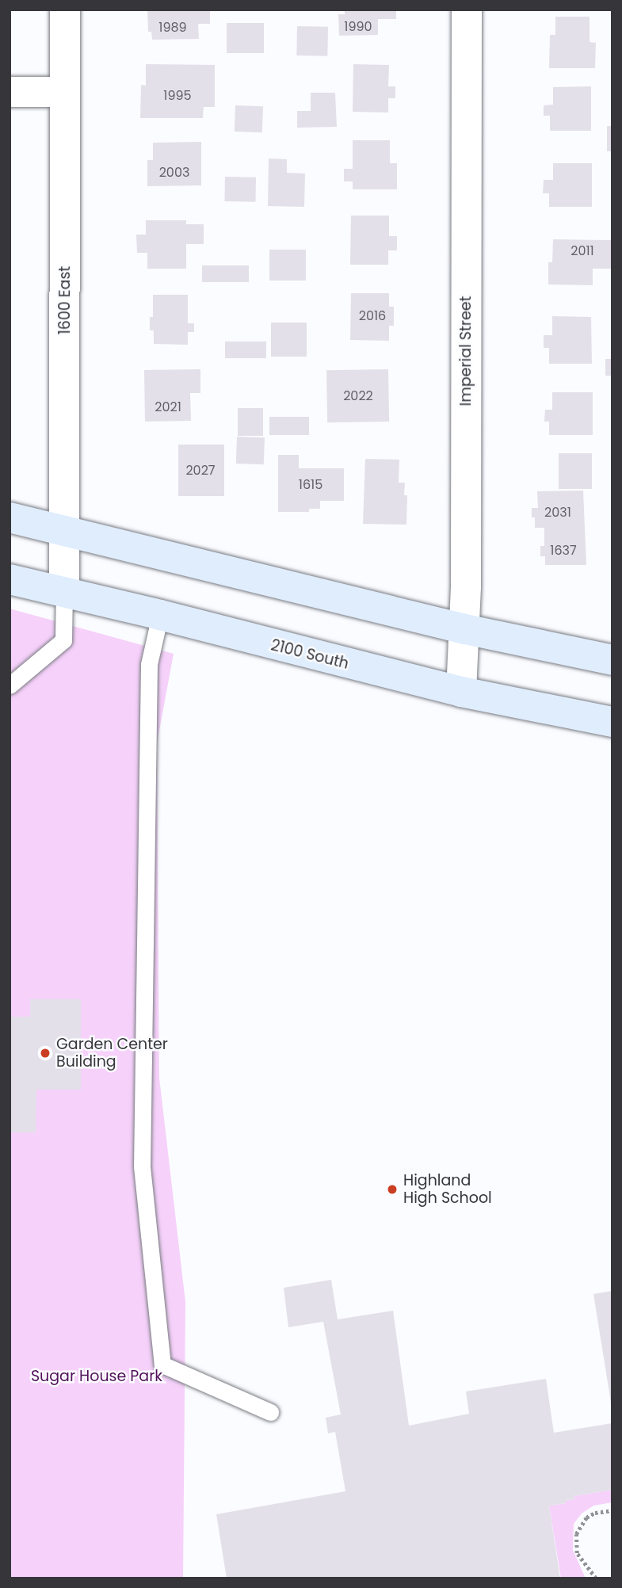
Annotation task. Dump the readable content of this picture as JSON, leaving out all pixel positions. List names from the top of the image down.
{
  "streets": {
    "main road": ["2100 South"],
    "street": ["1600 East", "Imperial Street"]
  },
  "crossings": [
    ["1600 East", "2100 South"],
    ["Imperial Street", "2100 South"]
  ],
  "parks": ["Sugar House Park"],
  "places": ["Garden Center Building", "Highland High School"],
  "house_numbers": [
    "1990",
    "1989",
    "1995",
    "2003",
    "2011",
    "2016",
    "2022",
    "2021",
    "2027",
    "1615",
    "2031",
    "1637"
  ]
}
